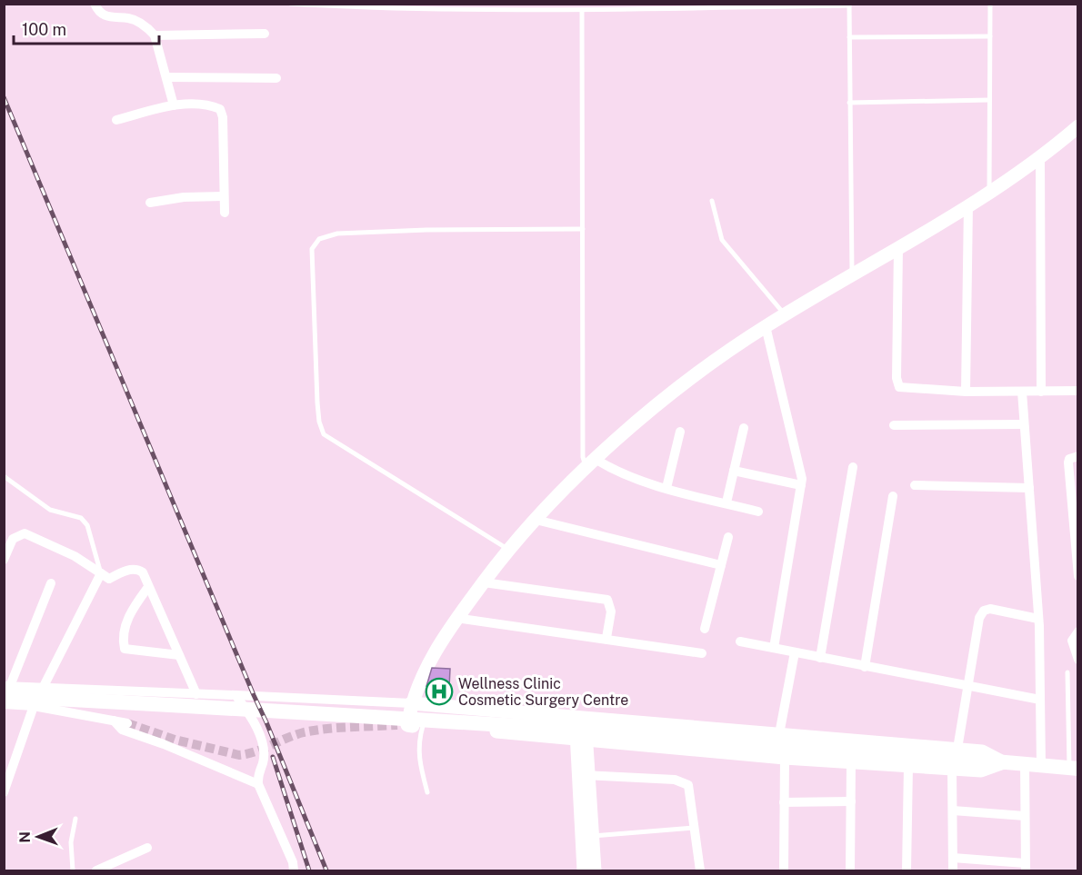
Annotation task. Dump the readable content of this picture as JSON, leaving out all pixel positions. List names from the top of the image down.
{
  "places": {
    "hospital": ["Wellness Clinic Cosmetic Surgery Centre"]
  },
  "scale_bar": "100 m",
  "north": "left"
}
